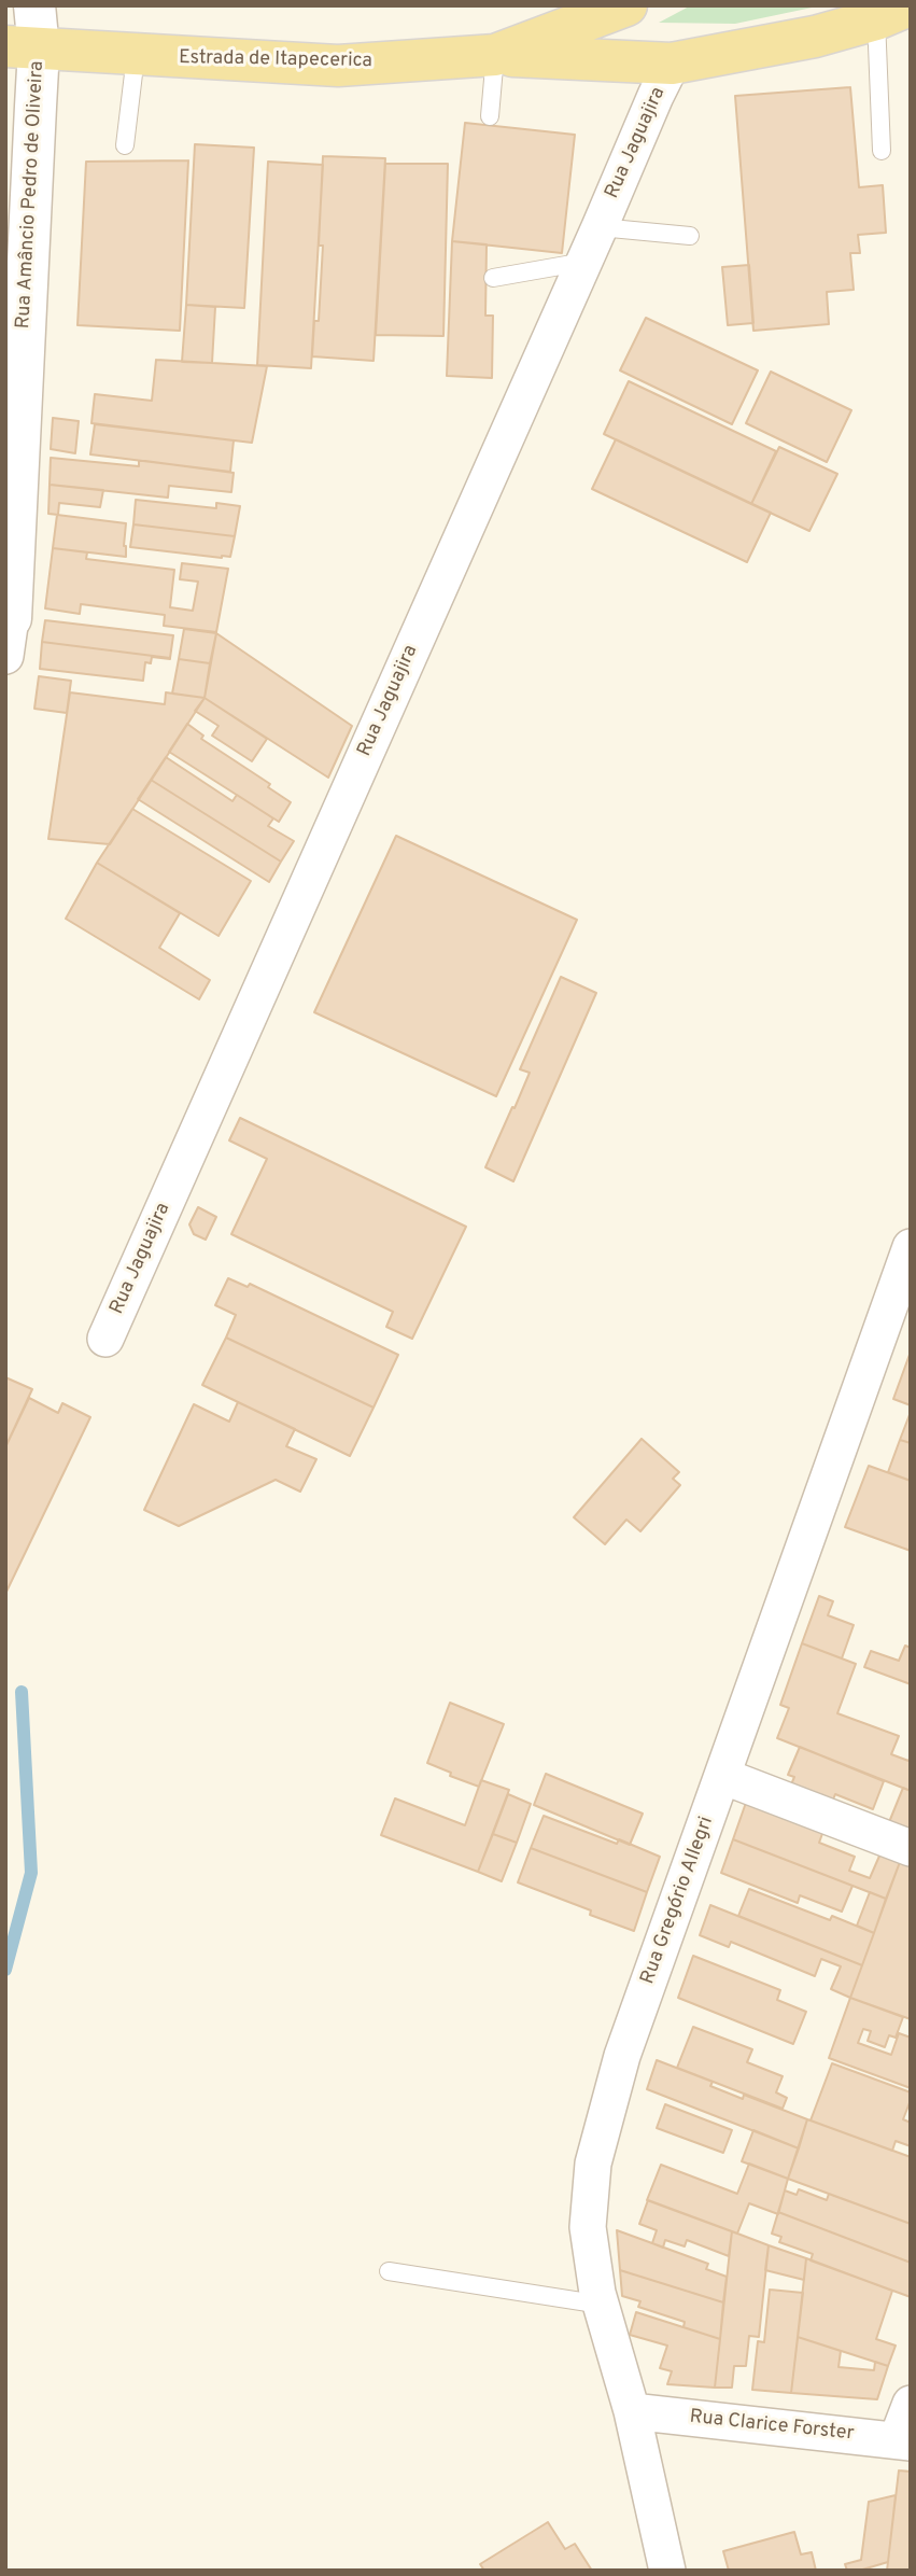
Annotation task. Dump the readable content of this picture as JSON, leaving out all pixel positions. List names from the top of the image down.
{
  "streets": {
    "main road": ["Estrada de Itapecerica"],
    "street": [
      "Rua Jaguajira",
      "Rua Amâncio Pedro de Oliveira",
      "Rua Gregório Allegri",
      "Rua Clarice Forster"
    ]
  },
  "crossings": [
    ["Estrada de Itapecerica", "Rua Amâncio Pedro de Oliveira"],
    ["Rua Gregório Allegri", "Rua Clarice Forster"]
  ]
}
